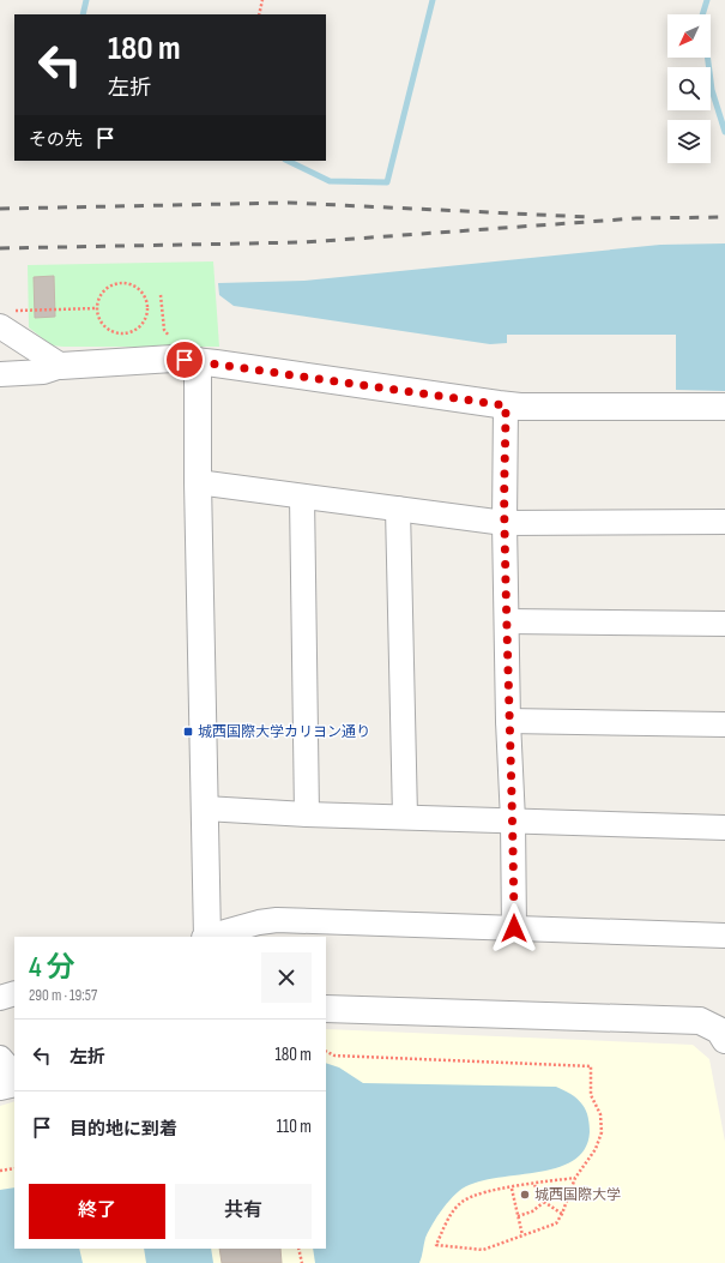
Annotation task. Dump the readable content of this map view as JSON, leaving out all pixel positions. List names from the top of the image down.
{
  "places": {
    "transit": ["城西国際大学カリヨン通り"],
    "other": ["城西国際大学"]
  },
  "north": "bottom left",
  "page": {
    "turn": ["180 m", "左折"],
    "then": "その先",
    "heading": ["4 分", "290 m · 19:57"],
    "list": [
      {
        "name": "左折",
        "value": "180 m"
      },
      {
        "name": "目的地に到着",
        "value": "110 m"
      }
    ],
    "buttons": ["終了", "共有"]
  }
}
